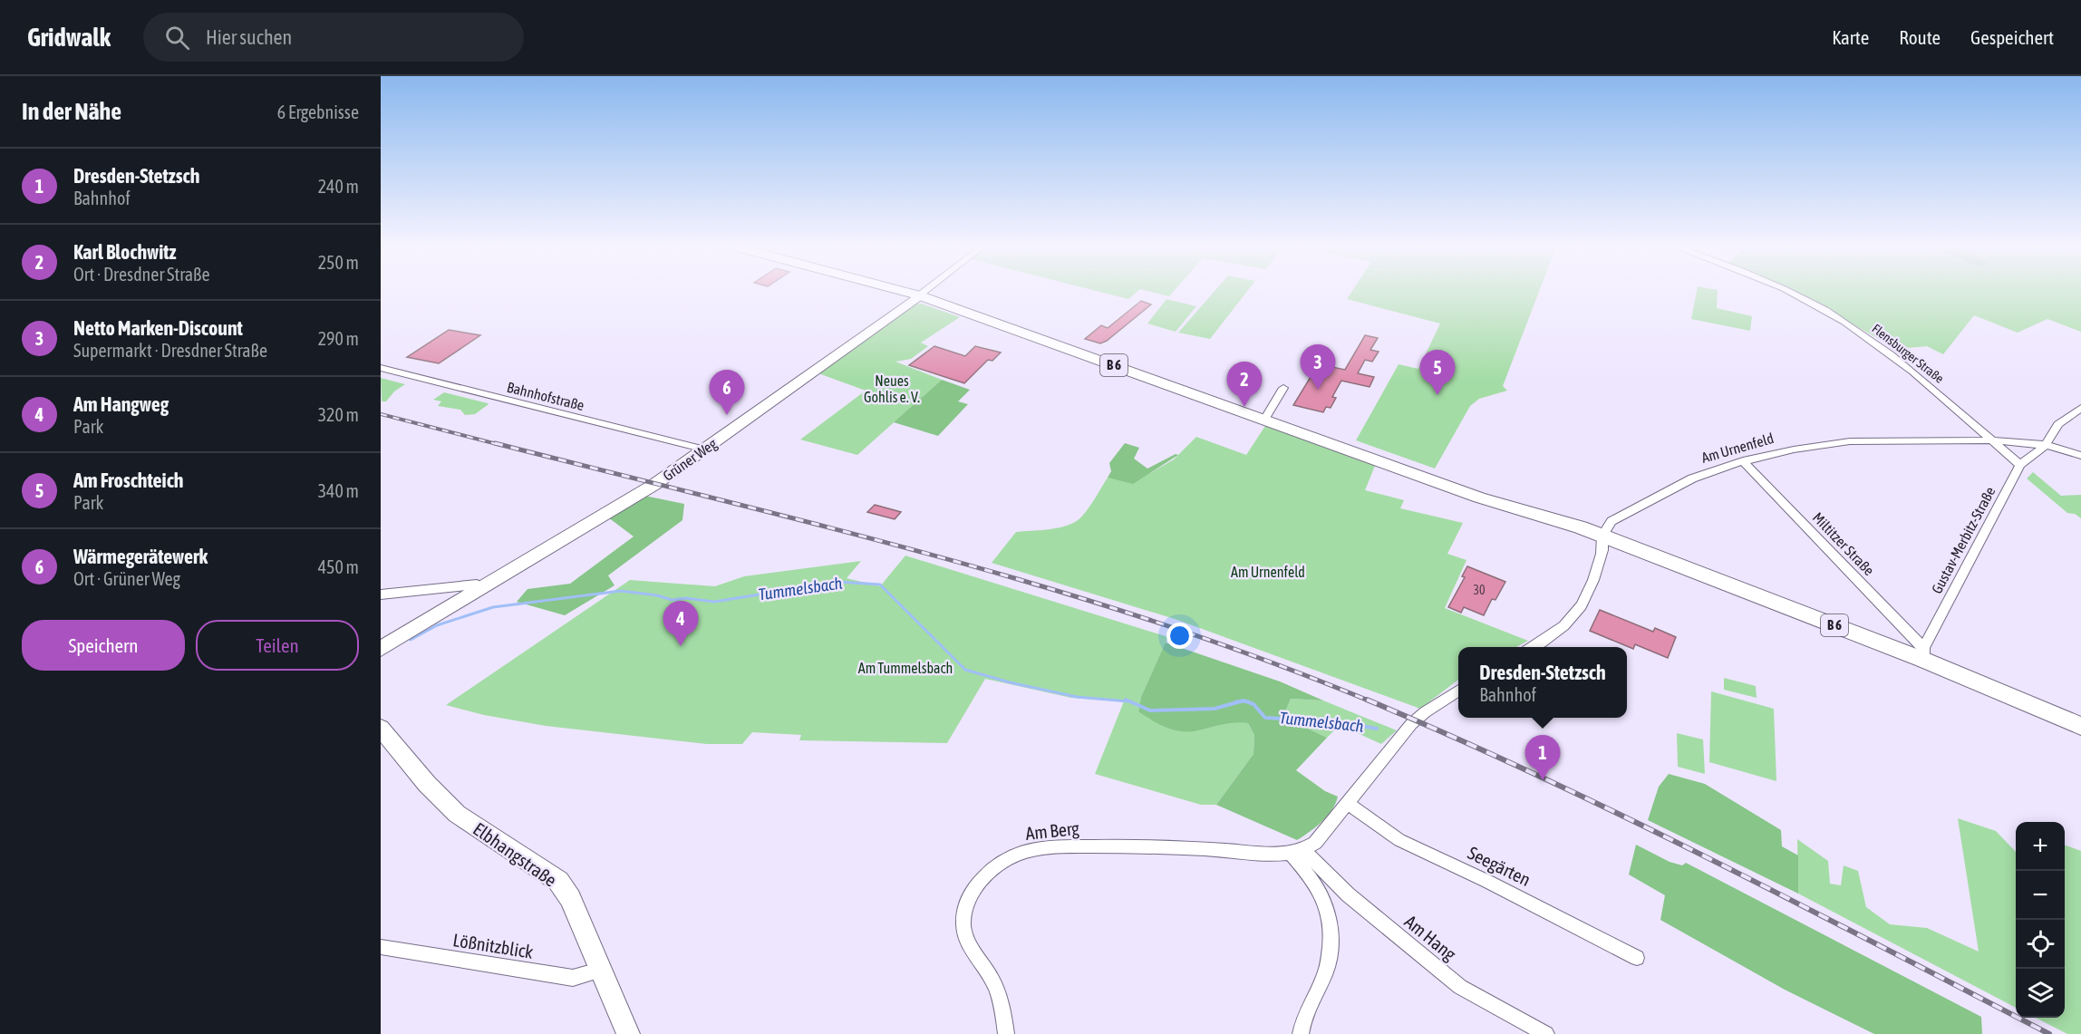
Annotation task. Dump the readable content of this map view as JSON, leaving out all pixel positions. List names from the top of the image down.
{
  "streets": {
    "main road": ["B 6"],
    "street": [
      "Flensburger Straße",
      "Bahnhofstraße",
      "Am Urnenfeld",
      "Grüner Weg",
      "Gustav-Merbitz-Straße",
      "Miltitzer Straße",
      "Am Berg",
      "Elbhangstraße",
      "Seegärten",
      "Am Hang",
      "Lößnitzblick"
    ]
  },
  "crossings": [
    ["Flensburger Straße", "Am Urnenfeld"],
    ["Flensburger Straße", "Gustav-Merbitz-Straße"],
    ["B 6", "Am Urnenfeld"],
    ["B 6", "Grüner Weg"],
    ["B 6", "Gustav-Merbitz-Straße"],
    ["B 6", "Miltitzer Straße"],
    ["Bahnhofstraße", "Grüner Weg"],
    ["Am Urnenfeld", "Gustav-Merbitz-Straße"],
    ["Am Urnenfeld", "Miltitzer Straße"],
    ["Gustav-Merbitz-Straße", "Miltitzer Straße"],
    ["Am Berg", "Am Hang"],
    ["Elbhangstraße", "Lößnitzblick"]
  ],
  "water": ["Tummelsbach"],
  "parks": ["Neues Gohlis e. V.", "Am Urnenfeld", "Am Tummelsbach"],
  "house_numbers": ["30"],
  "page": {
    "header": "Gridwalk",
    "search": "Hier suchen",
    "nav": ["Karte", "Route", "Gespeichert"],
    "heading": ["In der Nähe", "6 Ergebnisse"],
    "list": [
      {
        "mark": "1",
        "name": "Dresden-Stetzsch",
        "note": "Bahnhof",
        "value": "240 m"
      },
      {
        "mark": "2",
        "name": "Karl Blochwitz",
        "note": "Ort · Dresdner Straße",
        "value": "250 m"
      },
      {
        "mark": "3",
        "name": "Netto Marken-Discount",
        "note": "Supermarkt · Dresdner Straße",
        "value": "290 m"
      },
      {
        "mark": "4",
        "name": "Am Hangweg",
        "note": "Park",
        "value": "320 m"
      },
      {
        "mark": "5",
        "name": "Am Froschteich",
        "note": "Park",
        "value": "340 m"
      },
      {
        "mark": "6",
        "name": "Wärmegerätewerk",
        "note": "Ort · Grüner Weg",
        "value": "450 m"
      }
    ],
    "pins": [
      "3",
      "5",
      "2",
      "6",
      "4",
      "1"
    ],
    "buttons": ["Speichern", "Teilen"],
    "popup": ["Dresden-Stetzsch", "Bahnhof"],
    "map_buttons": ["+", "−"]
  }
}
